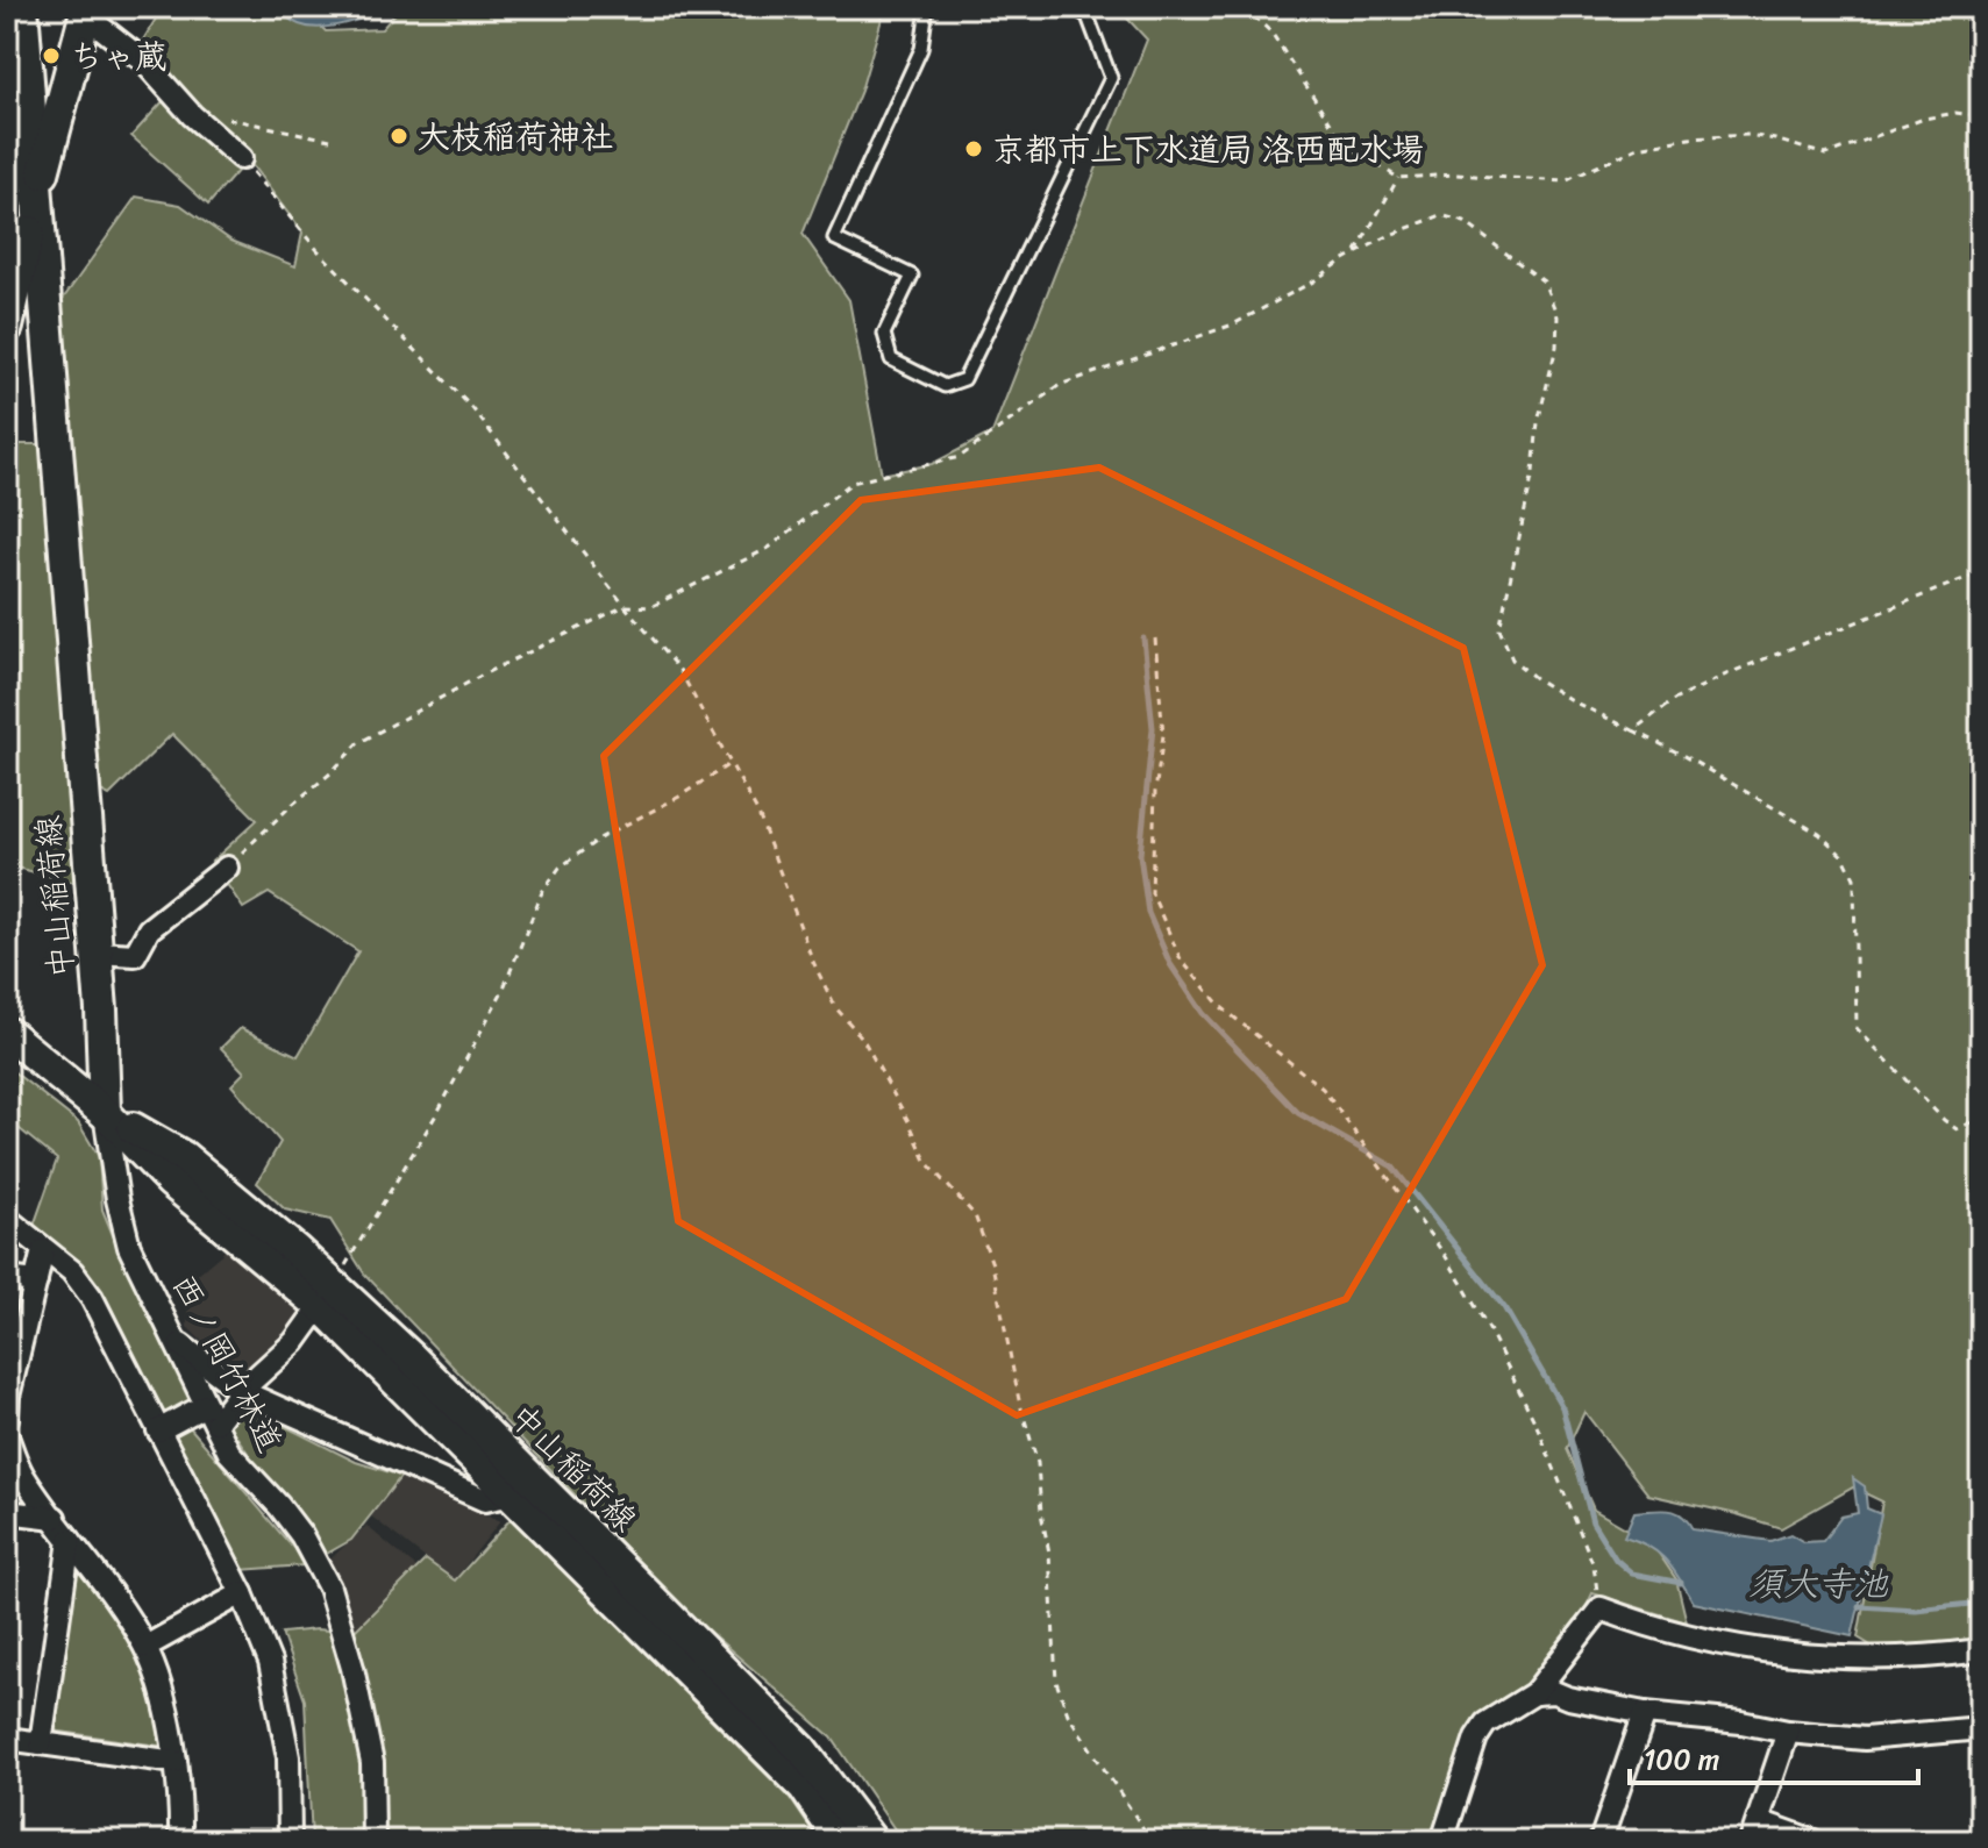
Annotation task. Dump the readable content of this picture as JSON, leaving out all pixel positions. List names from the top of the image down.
{
  "streets": {
    "main road": ["中山稲荷線"],
    "street": ["西ノ岡竹林道"]
  },
  "crossings": [
    ["中山稲荷線", "西ノ岡竹林道"]
  ],
  "water": ["須大寺池"],
  "places": ["ちゃ蔵", "大枝稲荷神社", "京都市上下水道局 洛西配水場"],
  "scale_bar": "100 m"
}
